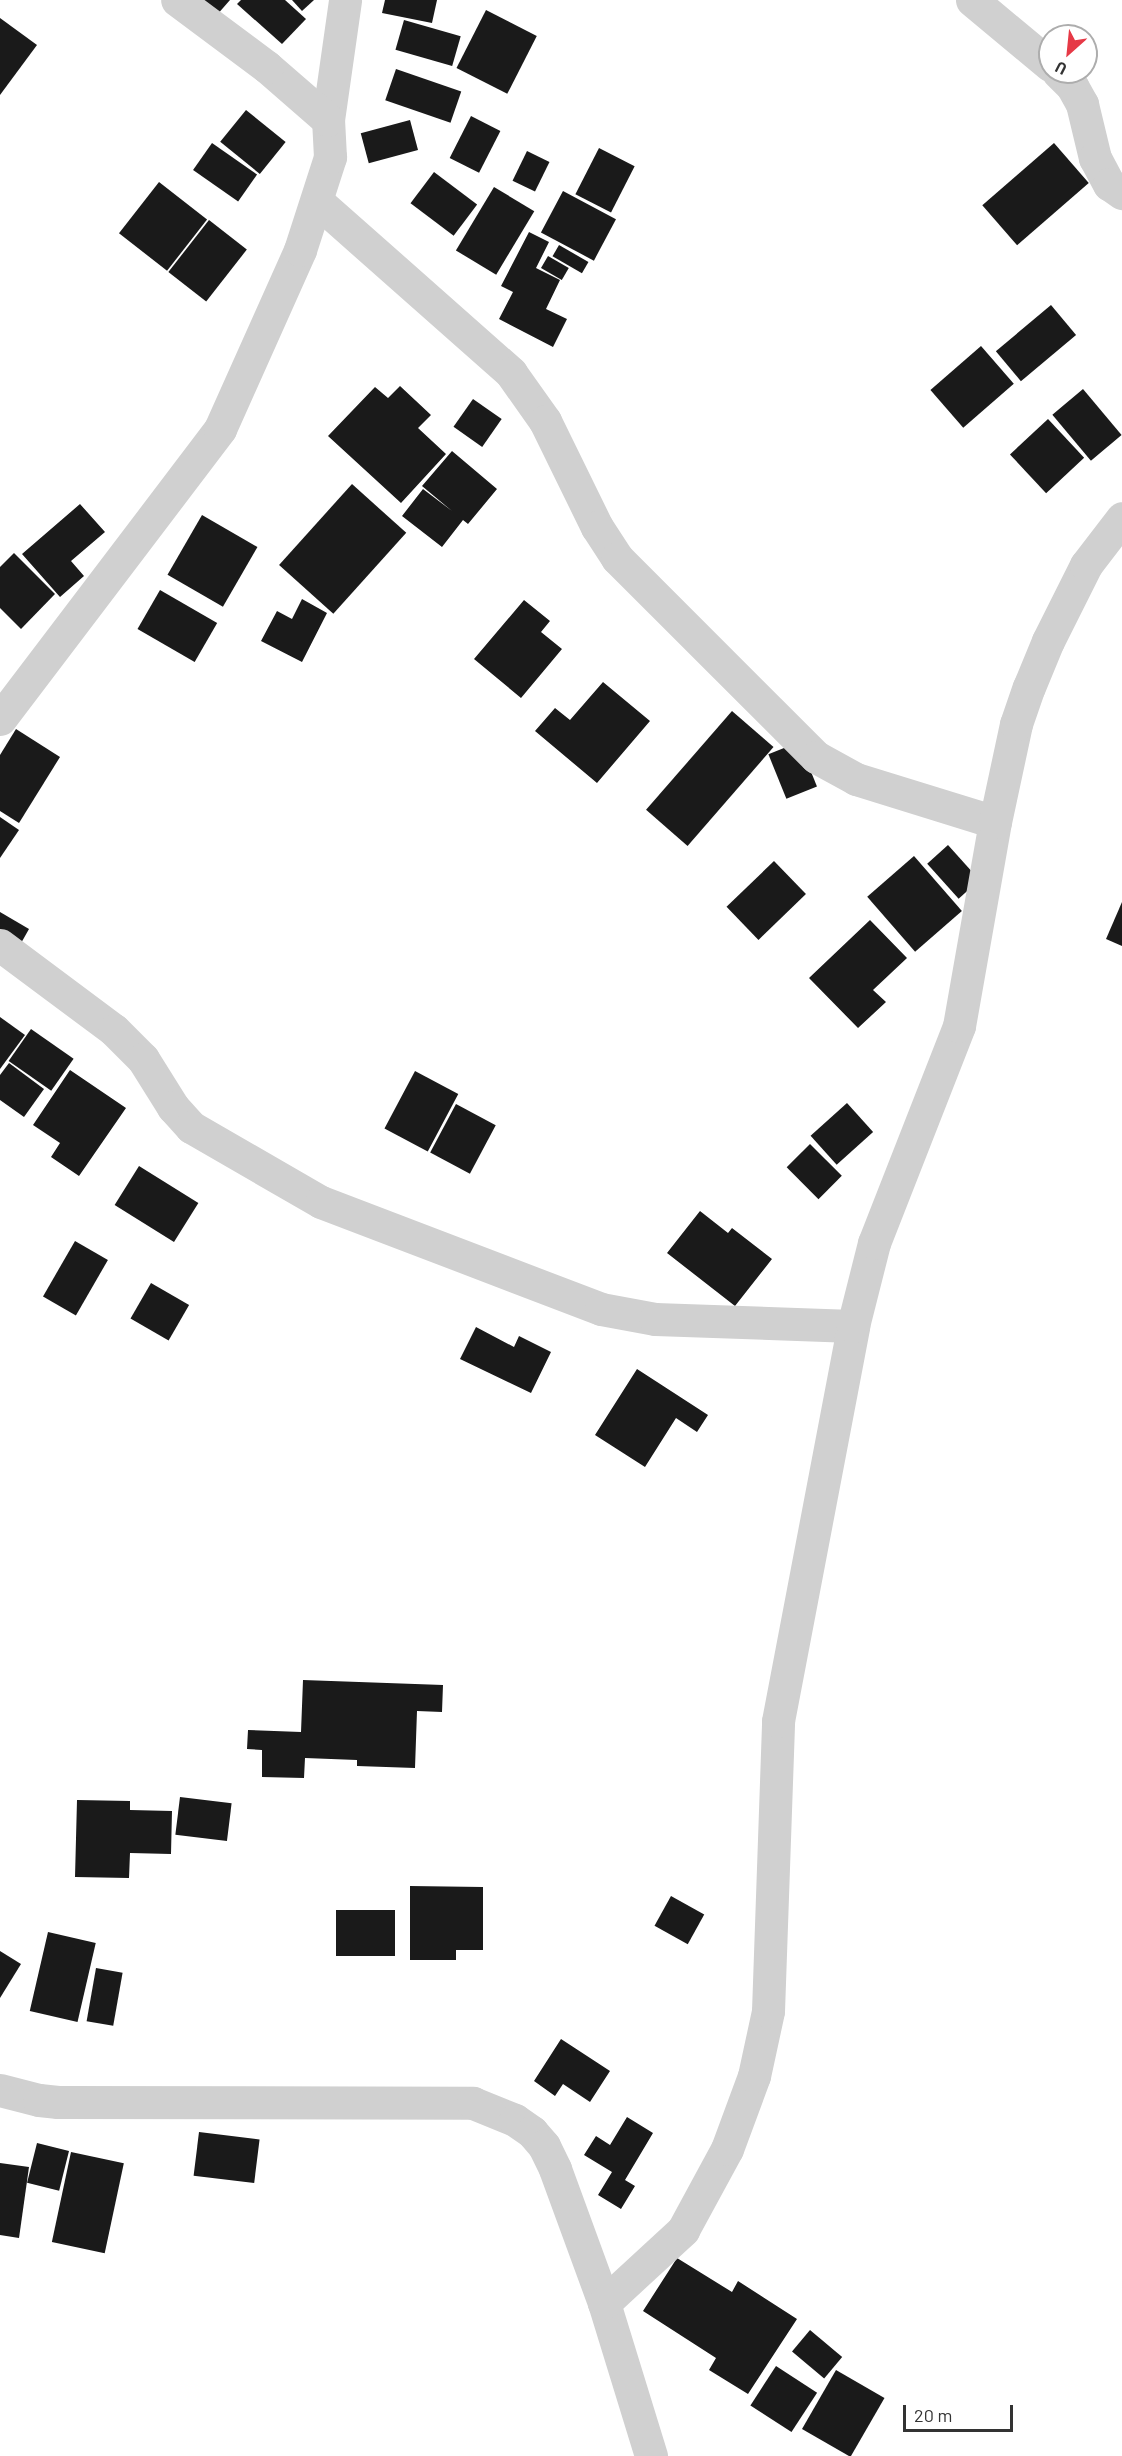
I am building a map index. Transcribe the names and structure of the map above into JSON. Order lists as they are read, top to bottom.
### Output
{
  "scale_bar": "20 m",
  "north": "bottom left"
}
